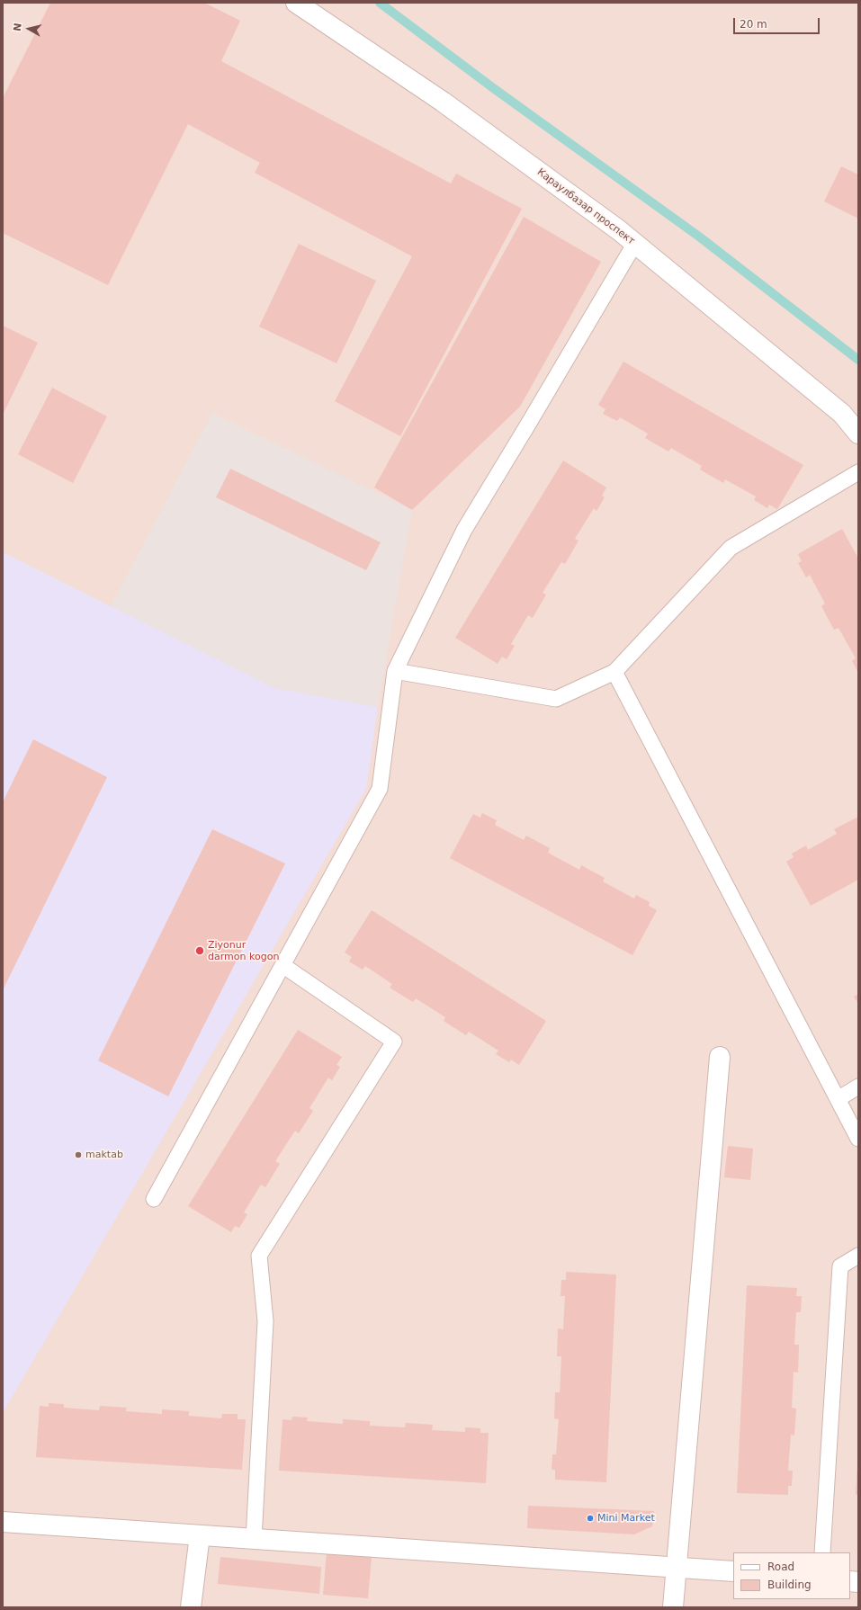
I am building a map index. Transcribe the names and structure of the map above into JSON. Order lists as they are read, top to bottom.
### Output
{
  "streets": {
    "street": ["Караулбазар проспект"]
  },
  "places": ["Ziyonur darmon kogon", "maktab", "Mini Market"],
  "legend": ["Road", "Building"],
  "scale_bar": "20 m",
  "north": "left"
}
